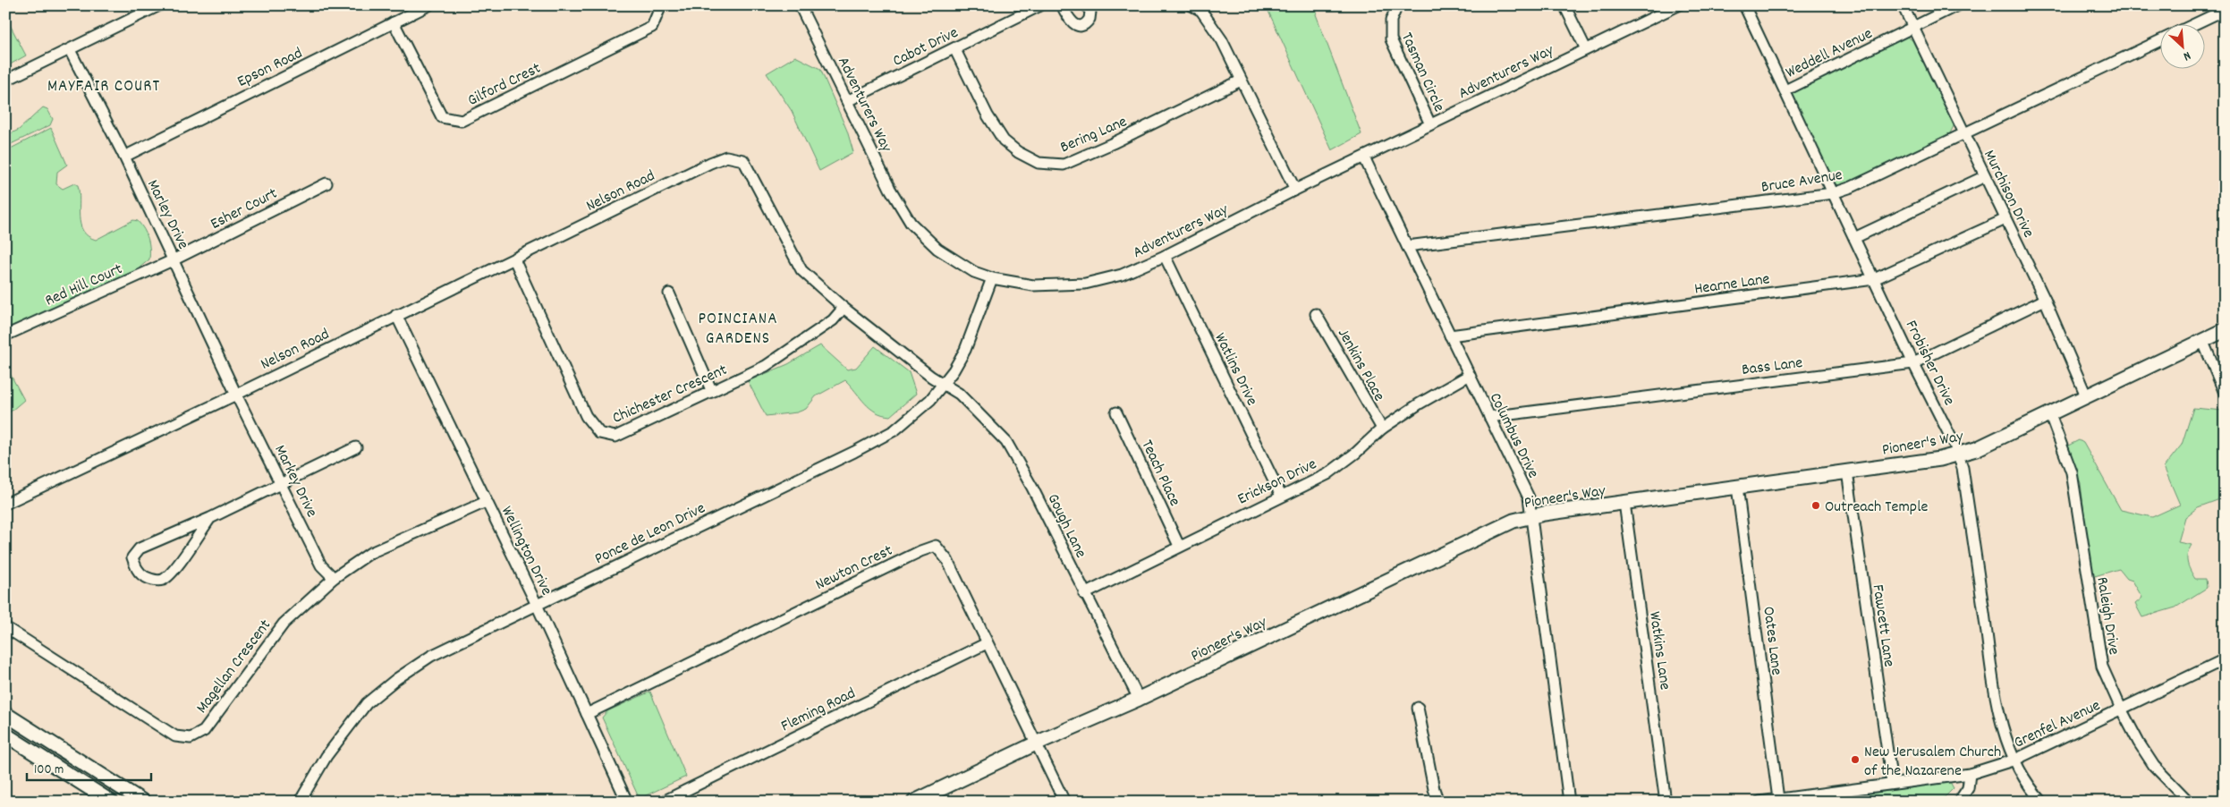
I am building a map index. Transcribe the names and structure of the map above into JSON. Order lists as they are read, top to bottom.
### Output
{
  "streets": {
    "main road": ["Pioneer's Way"],
    "street": [
      "Cabot Drive",
      "Weddell Avenue",
      "Epson Road",
      "Adventurers Way",
      "Tasman Circle",
      "Gilford Crest",
      "Bering Lane",
      "Bruce Avenue",
      "Nelson Road",
      "Murchison Drive",
      "Esher Court",
      "Marley Drive",
      "Hearne Lane",
      "Red Hill Court",
      "Frobisher Drive",
      "Jenkins Place",
      "Bass Lane",
      "Watlins Drive",
      "Chichester Crescent",
      "Columbus Drive",
      "Teach Place",
      "Markey Drive",
      "Erickson Drive",
      "Gough Lane",
      "Ponce de Leon Drive",
      "Wellington Drive",
      "Newton Crest",
      "Raleigh Drive",
      "Fawcett Lane",
      "Oates Lane",
      "Watkins Lane",
      "Magellan Crescent",
      "Fleming Road",
      "Grenfel Avenue"
    ]
  },
  "crossings": [
    ["Cabot Drive", "Adventurers Way"],
    ["Cabot Drive", "Bering Lane"],
    ["Weddell Avenue", "Murchison Drive"],
    ["Weddell Avenue", "Frobisher Drive"],
    ["Epson Road", "Gilford Crest"],
    ["Epson Road", "Marley Drive"],
    ["Adventurers Way", "Tasman Circle"],
    ["Adventurers Way", "Watlins Drive"],
    ["Adventurers Way", "Columbus Drive"],
    ["Adventurers Way", "Ponce de Leon Drive"],
    ["Bruce Avenue", "Murchison Drive"],
    ["Bruce Avenue", "Frobisher Drive"],
    ["Bruce Avenue", "Columbus Drive"],
    ["Nelson Road", "Marley Drive"],
    ["Nelson Road", "Chichester Crescent"],
    ["Nelson Road", "Markey Drive"],
    ["Nelson Road", "Gough Lane"],
    ["Nelson Road", "Ponce de Leon Drive"],
    ["Nelson Road", "Wellington Drive"],
    ["Murchison Drive", "Hearne Lane"],
    ["Murchison Drive", "Bass Lane"],
    ["Murchison Drive", "Pioneer's Way"],
    ["Esher Court", "Marley Drive"],
    ["Esher Court", "Red Hill Court"],
    ["Marley Drive", "Red Hill Court"],
    ["Marley Drive", "Markey Drive"],
    ["Hearne Lane", "Frobisher Drive"],
    ["Hearne Lane", "Columbus Drive"],
    ["Frobisher Drive", "Bass Lane"],
    ["Frobisher Drive", "Pioneer's Way"],
    ["Frobisher Drive", "Grenfel Avenue"],
    ["Jenkins Place", "Erickson Drive"],
    ["Bass Lane", "Columbus Drive"],
    ["Watlins Drive", "Erickson Drive"],
    ["Columbus Drive", "Pioneer's Way"],
    ["Columbus Drive", "Erickson Drive"],
    ["Pioneer's Way", "Gough Lane"],
    ["Pioneer's Way", "Newton Crest"],
    ["Pioneer's Way", "Raleigh Drive"],
    ["Pioneer's Way", "Fawcett Lane"],
    ["Pioneer's Way", "Oates Lane"],
    ["Pioneer's Way", "Watkins Lane"],
    ["Teach Place", "Erickson Drive"],
    ["Markey Drive", "Magellan Crescent"],
    ["Erickson Drive", "Gough Lane"],
    ["Gough Lane", "Ponce de Leon Drive"],
    ["Ponce de Leon Drive", "Wellington Drive"],
    ["Wellington Drive", "Newton Crest"],
    ["Wellington Drive", "Magellan Crescent"],
    ["Newton Crest", "Fleming Road"],
    ["Raleigh Drive", "Grenfel Avenue"],
    ["Fawcett Lane", "Grenfel Avenue"],
    ["Oates Lane", "Grenfel Avenue"]
  ],
  "districts": ["MAYFAIR COURT", "POINCIANA GARDENS"],
  "places": ["Outreach Temple", "New Jerusalem Church of the Nazarene"],
  "scale_bar": "100 m",
  "north": "bottom right"
}
